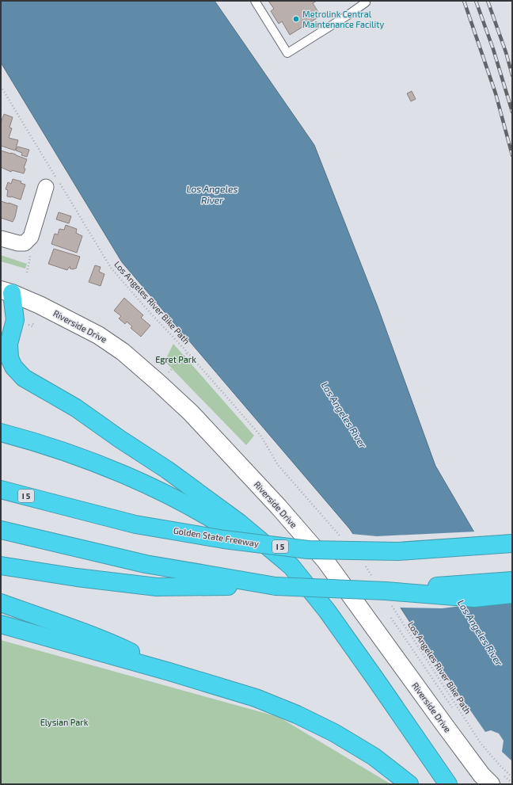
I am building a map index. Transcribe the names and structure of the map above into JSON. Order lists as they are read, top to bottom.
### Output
{
  "streets": {
    "highway": ["I 5", "Golden State Freeway"],
    "main road": ["Riverside Drive"],
    "path": ["Los Angeles River Bike Path"]
  },
  "water": ["Los Angeles River"],
  "parks": ["Egret Park", "Elysian Park"],
  "places": ["Metrolink Central Maintenance Facility"]
}
